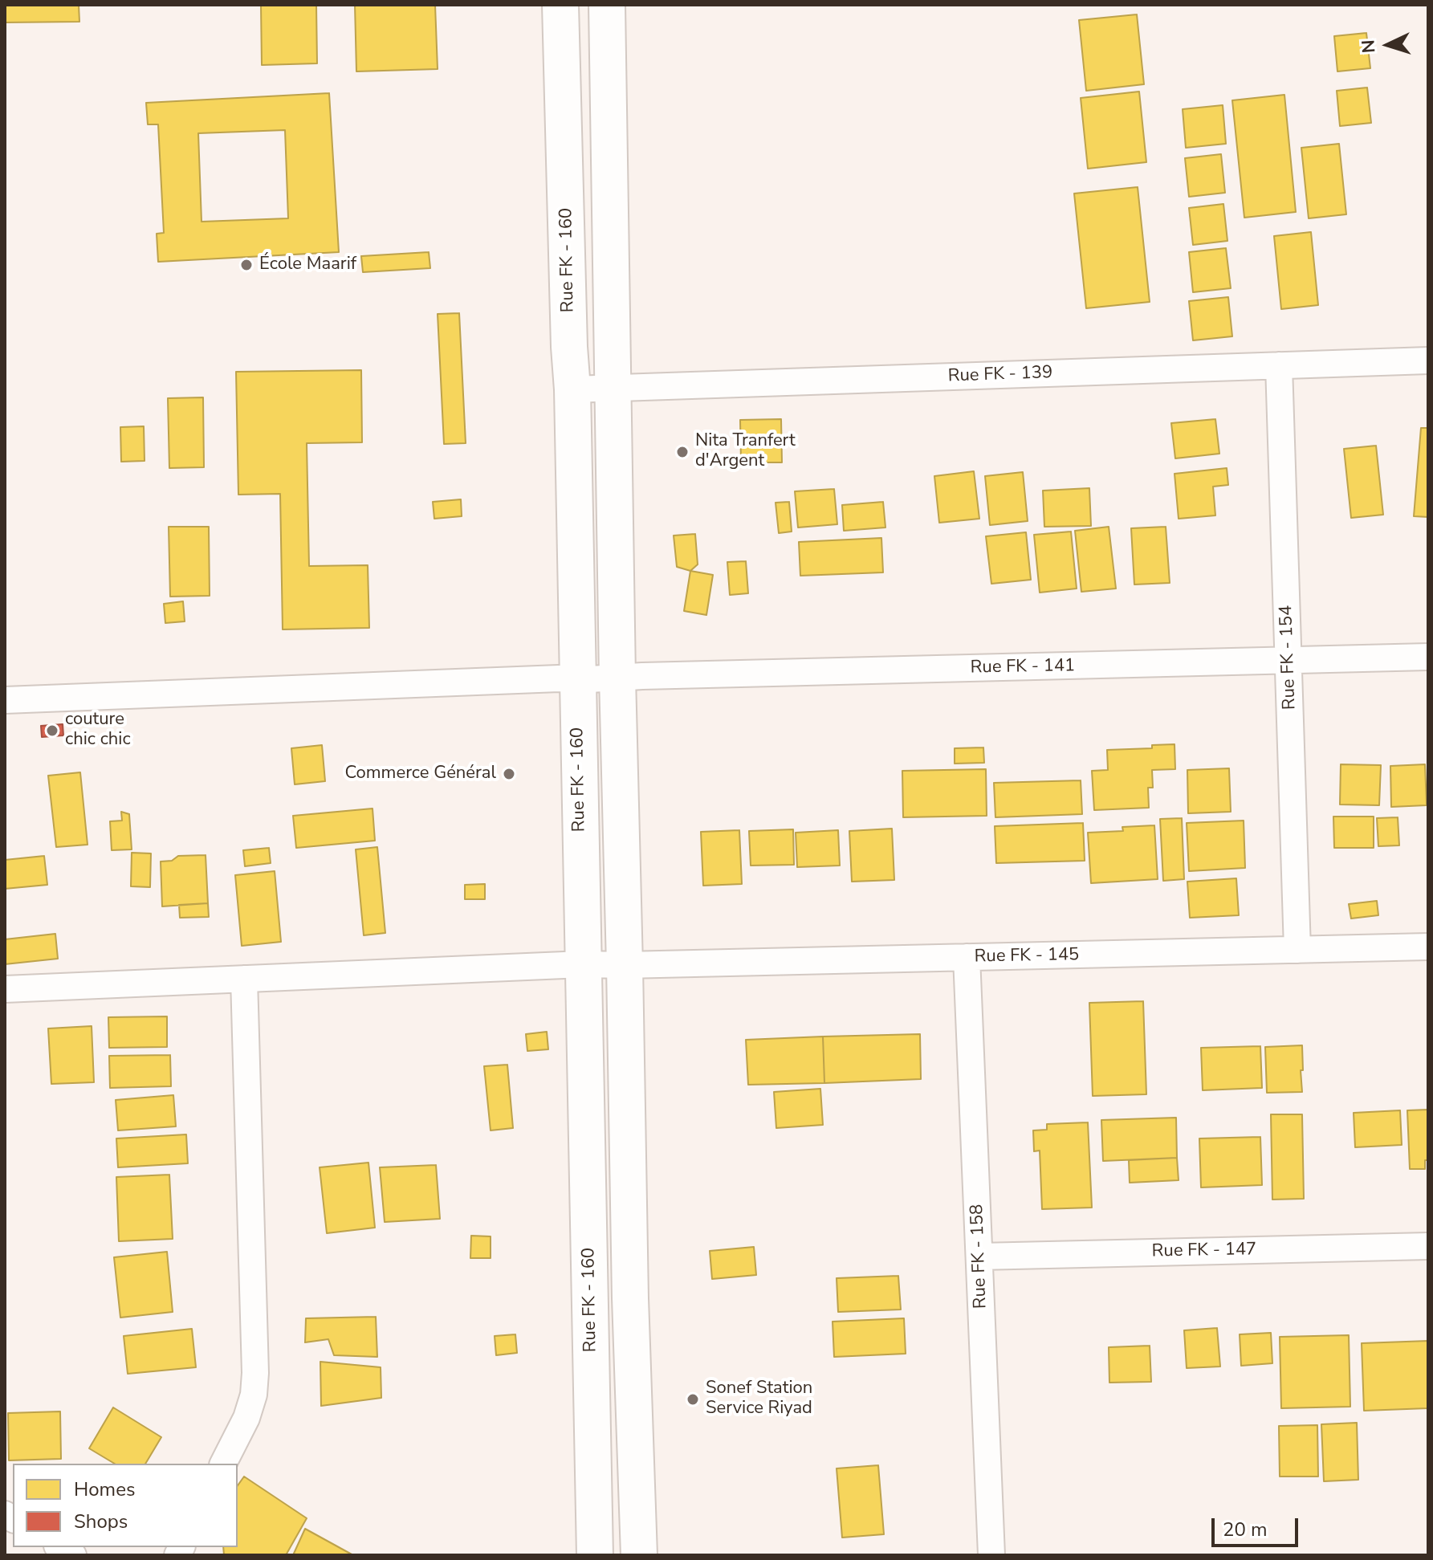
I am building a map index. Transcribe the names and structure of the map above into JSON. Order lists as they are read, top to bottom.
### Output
{
  "streets": {
    "main road": ["Rue FK - 160"],
    "street": [
      "Rue FK - 139",
      "Rue FK - 154",
      "Rue FK - 141",
      "Rue FK - 145",
      "Rue FK - 147",
      "Rue FK - 158"
    ]
  },
  "crossings": [
    ["Rue FK - 160", "Rue FK - 139"],
    ["Rue FK - 160", "Rue FK - 141"],
    ["Rue FK - 160", "Rue FK - 145"],
    ["Rue FK - 139", "Rue FK - 154"],
    ["Rue FK - 154", "Rue FK - 141"],
    ["Rue FK - 154", "Rue FK - 145"],
    ["Rue FK - 145", "Rue FK - 158"],
    ["Rue FK - 147", "Rue FK - 158"]
  ],
  "places": [
    "École Maarif",
    "Nita Tranfert d'Argent",
    "couture chic chic",
    "Commerce Général",
    "Sonef Station Service Riyad"
  ],
  "legend": ["Homes", "Shops"],
  "scale_bar": "20 m",
  "north": "left"
}
